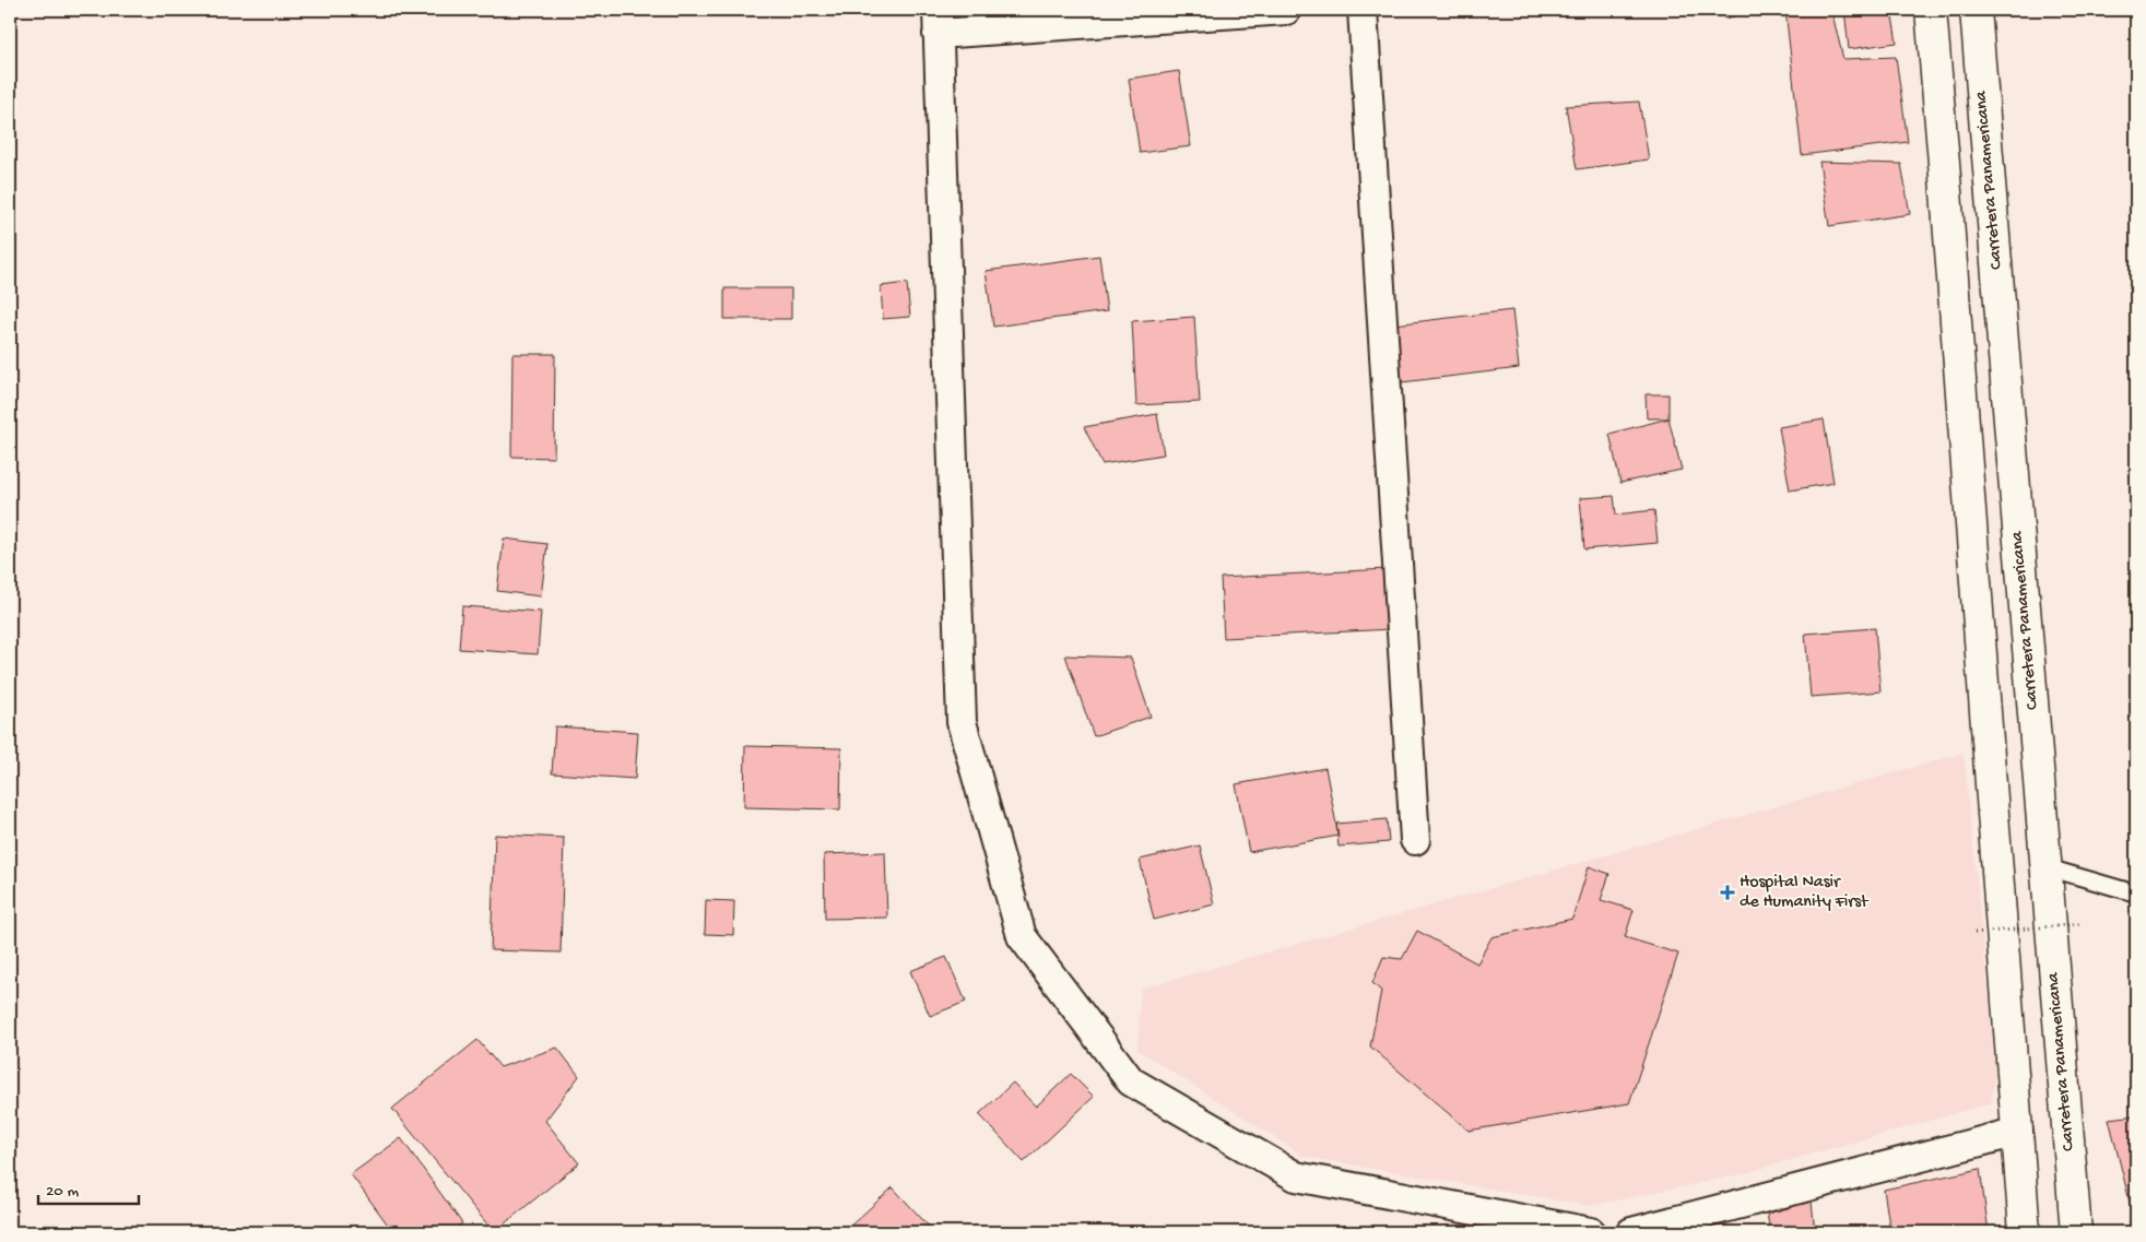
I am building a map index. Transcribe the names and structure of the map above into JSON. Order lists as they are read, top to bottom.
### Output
{
  "streets": {
    "highway": ["Carretera Panamericana"]
  },
  "places": {
    "health": ["Hospital Nasir de Humanity First"]
  },
  "scale_bar": "20 m"
}
